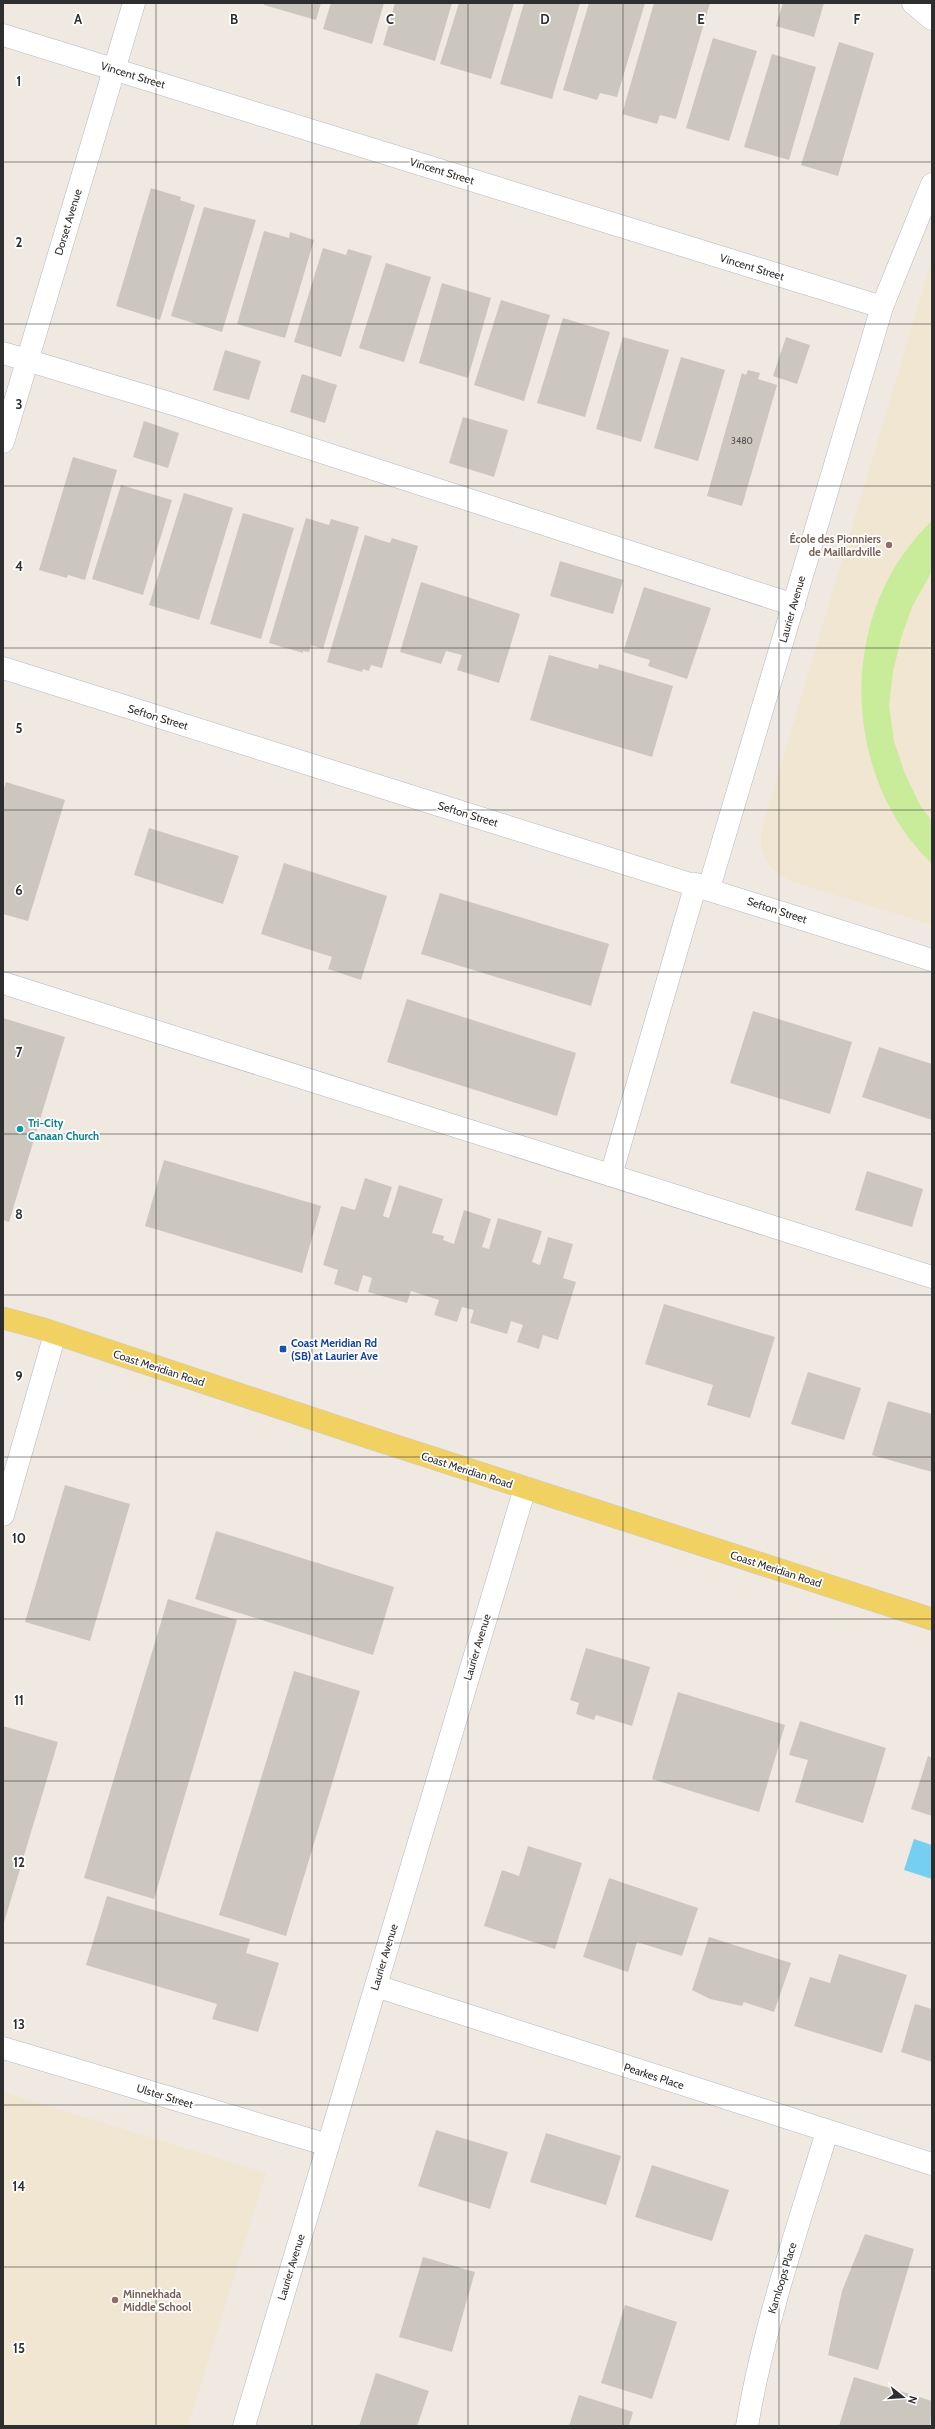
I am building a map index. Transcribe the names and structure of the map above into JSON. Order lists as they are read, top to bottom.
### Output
{
  "streets": {
    "main road": ["Coast Meridian Road"],
    "street": [
      "Vincent Street",
      "Dorset Avenue",
      "Laurier Avenue",
      "Sefton Street",
      "Pearkes Place",
      "Ulster Street",
      "Kamloops Place"
    ]
  },
  "crossings": [
    ["Vincent Street", "Dorset Avenue"],
    ["Vincent Street", "Laurier Avenue"],
    ["Laurier Avenue", "Sefton Street"],
    ["Laurier Avenue", "Coast Meridian Road"],
    ["Laurier Avenue", "Pearkes Place"],
    ["Laurier Avenue", "Ulster Street"],
    ["Pearkes Place", "Kamloops Place"]
  ],
  "places": {
    "other": ["École des Pionniers de Maillardville", "Tri-City Canaan Church", "Minnekhada Middle School"],
    "transit": ["Coast Meridian Rd (SB) at Laurier Ave"]
  },
  "house_numbers": ["3480"],
  "north": "right",
  "grid": {
    "columns": [
      "A",
      "B",
      "C",
      "D",
      "E",
      "F"
    ],
    "rows": [
      "1",
      "2",
      "3",
      "4",
      "5",
      "6",
      "7",
      "8",
      "9",
      "10",
      "11",
      "12",
      "13",
      "14",
      "15"
    ]
  }
}
